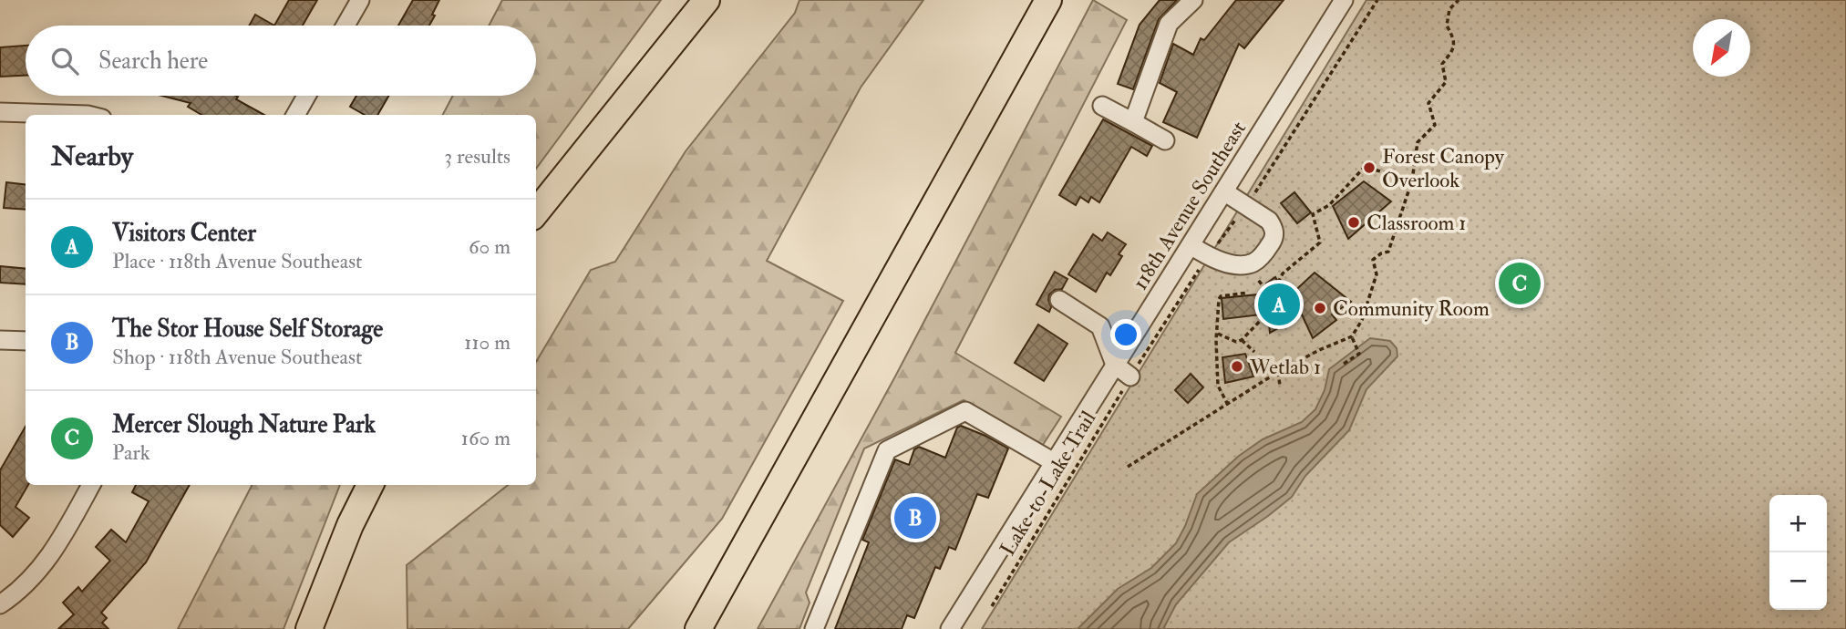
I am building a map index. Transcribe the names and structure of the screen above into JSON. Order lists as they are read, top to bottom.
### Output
{
  "streets": {
    "street": ["118th Avenue Southeast"],
    "path": ["Lake-to-Lake Trail"]
  },
  "places": [
    "Forest Canopy Overlook",
    "Classroom 1",
    "Community Room",
    "Wetlab 1"
  ],
  "north": "bottom left",
  "page": {
    "search": "Search here",
    "heading": ["Nearby", "3 results"],
    "list": [
      {
        "mark": "A",
        "name": "Visitors Center",
        "note": "Place · 118th Avenue Southeast",
        "value": "60 m"
      },
      {
        "mark": "B",
        "name": "The Stor House Self Storage",
        "note": "Shop · 118th Avenue Southeast",
        "value": "110 m"
      },
      {
        "mark": "C",
        "name": "Mercer Slough Nature Park",
        "note": "Park",
        "value": "160 m"
      }
    ],
    "pins": ["C", "A", "B"],
    "map_buttons": ["+", "−"]
  }
}
